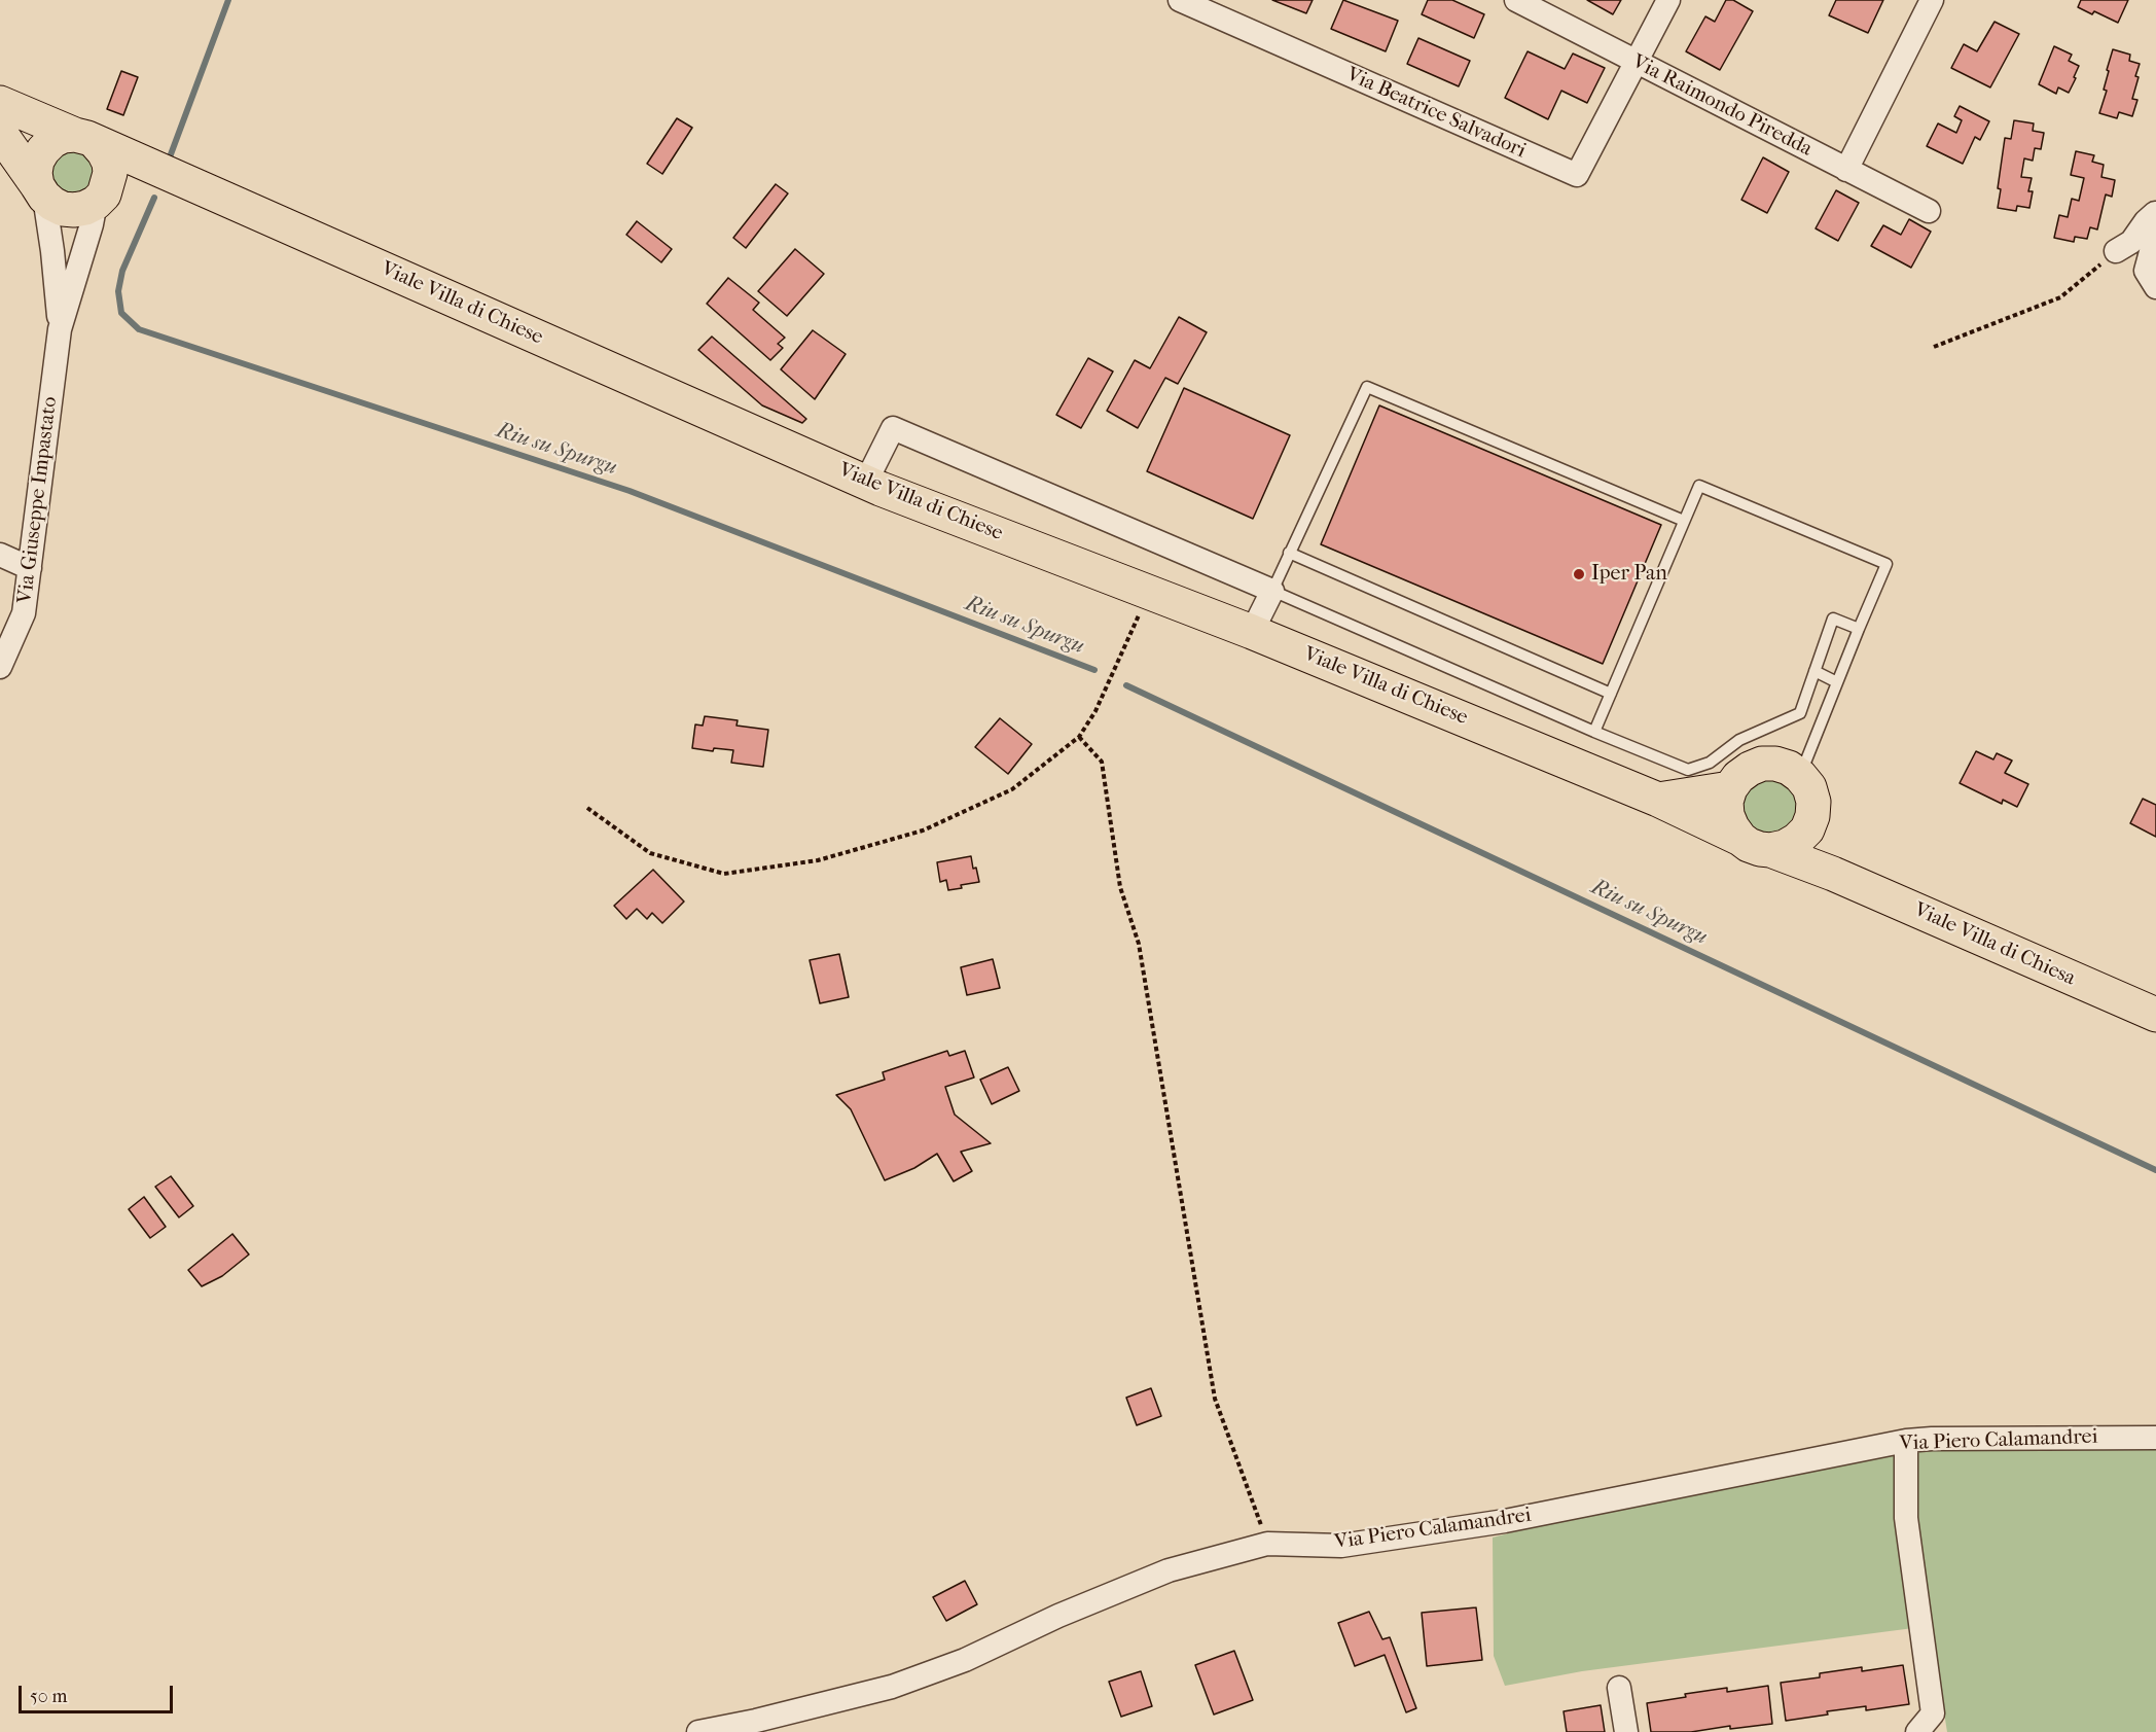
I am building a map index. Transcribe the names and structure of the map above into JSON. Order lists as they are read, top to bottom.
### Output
{
  "streets": {
    "main road": ["Viale Villa di Chiese", "Viale Villa di Chiesa"],
    "street": [
      "Via Raimondo Piredda",
      "Via Beatrice Salvadori",
      "Via Giuseppe Impastato",
      "Via Piero Calamandrei"
    ]
  },
  "crossings": [
    ["Via Raimondo Piredda", "Via Beatrice Salvadori"],
    ["Viale Villa di Chiese", "Viale Villa di Chiesa"]
  ],
  "water": ["Riu su Spurgu"],
  "places": ["Iper Pan"],
  "scale_bar": "50 m"
}
